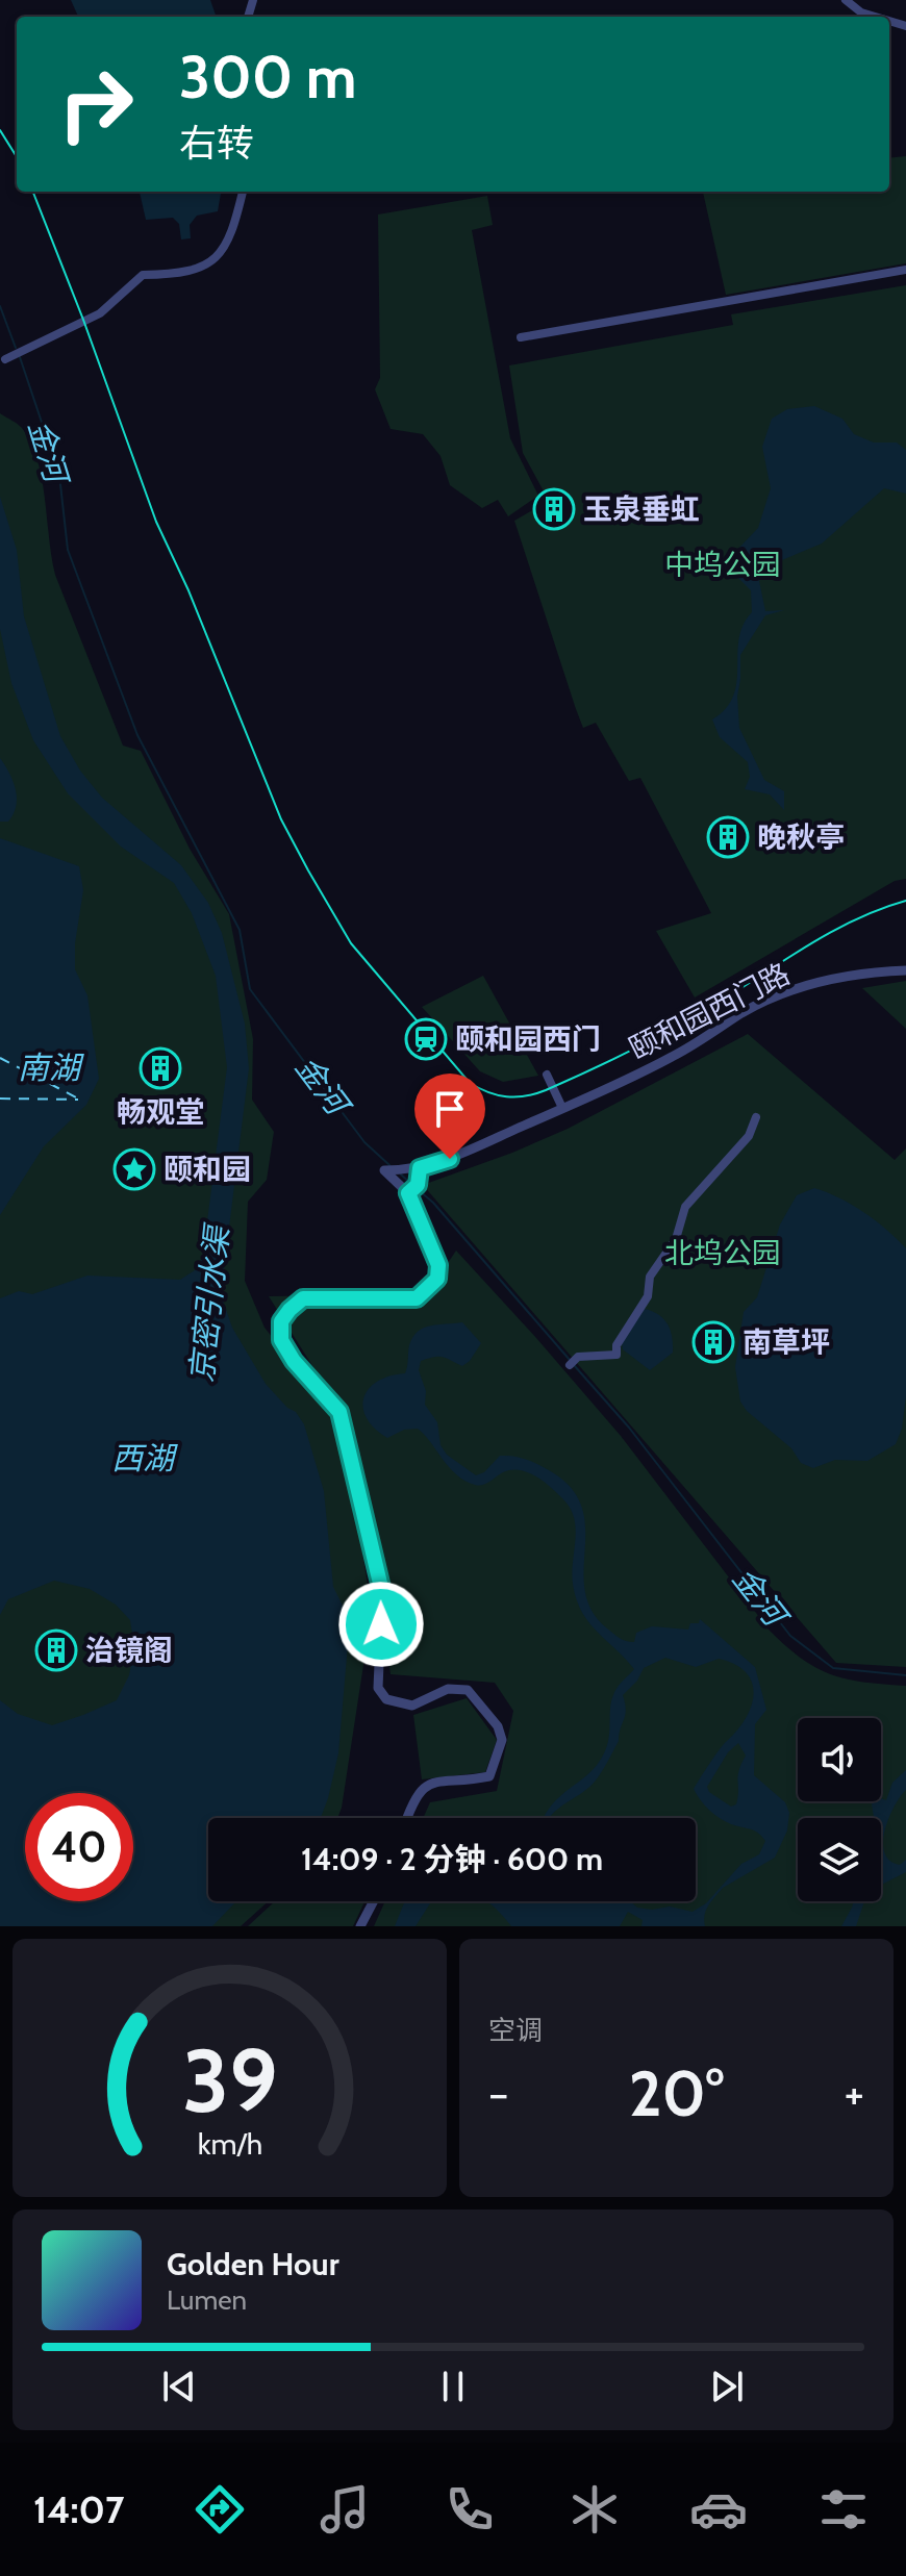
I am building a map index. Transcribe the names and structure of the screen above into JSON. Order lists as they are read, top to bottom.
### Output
{
  "streets": {
    "street": ["颐和园西门路"]
  },
  "water": [
    "金河",
    "南湖",
    "京密引水渠",
    "西湖"
  ],
  "parks": ["中坞公园", "北坞公园"],
  "places": {
    "building": [
      "玉泉垂虹",
      "晚秋亭",
      "畅观堂",
      "南草坪",
      "治镜阁"
    ],
    "station": ["颐和园西门"],
    "place": ["颐和园"]
  },
  "page": {
    "turn": ["300 m", "右转"],
    "limit": "40",
    "trip": "14:09 · 2 分钟 · 600 m",
    "tile": "空调",
    "heat": ["−", "20°", "+"],
    "song": ["Golden Hour", "Lumen"],
    "tabs": "14:07",
    "gauge": ["39", "km/h"]
  }
}
